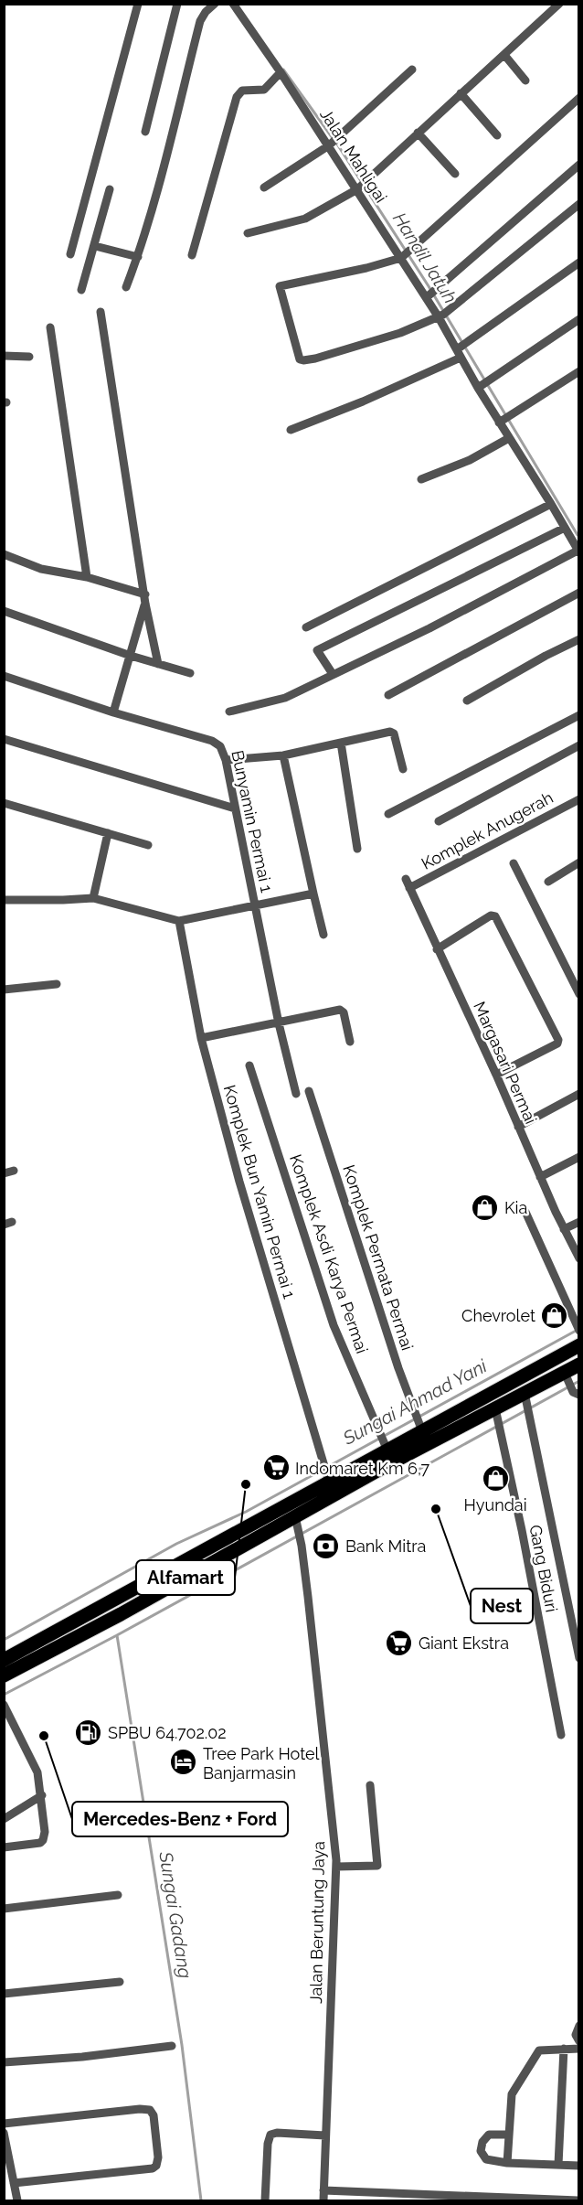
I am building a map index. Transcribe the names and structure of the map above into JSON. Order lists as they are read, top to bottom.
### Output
{
  "streets": {
    "street": [
      "Jalan Mahligai",
      "Bunyamin Permai 1",
      "Komplek Anugerah",
      "Margasari Permai",
      "Komplek Bun Yamin Permai 1",
      "Komplek Asdi Karya Permai",
      "Komplek Permata Permai",
      "Gang Biduri",
      "Jalan Beruntung Jaya"
    ]
  },
  "crossings": [
    ["Komplek Anugerah", "Margasari Permai"]
  ],
  "water": ["Handil Jatuh", "Sungai Ahmad Yani", "Sungai Gadang"],
  "places": {
    "shop": ["Kia", "Chevrolet", "Hyundai"],
    "supermarket": ["Indomaret Km 6,7", "Giant Ekstra"],
    "other": ["Alfamart", "Nest", "Mercedes-Benz + Ford"],
    "bank": ["Bank Mitra"],
    "fuel station": ["SPBU 64.702.02"],
    "hotel": ["Tree Park Hotel Banjarmasin"]
  }
}
